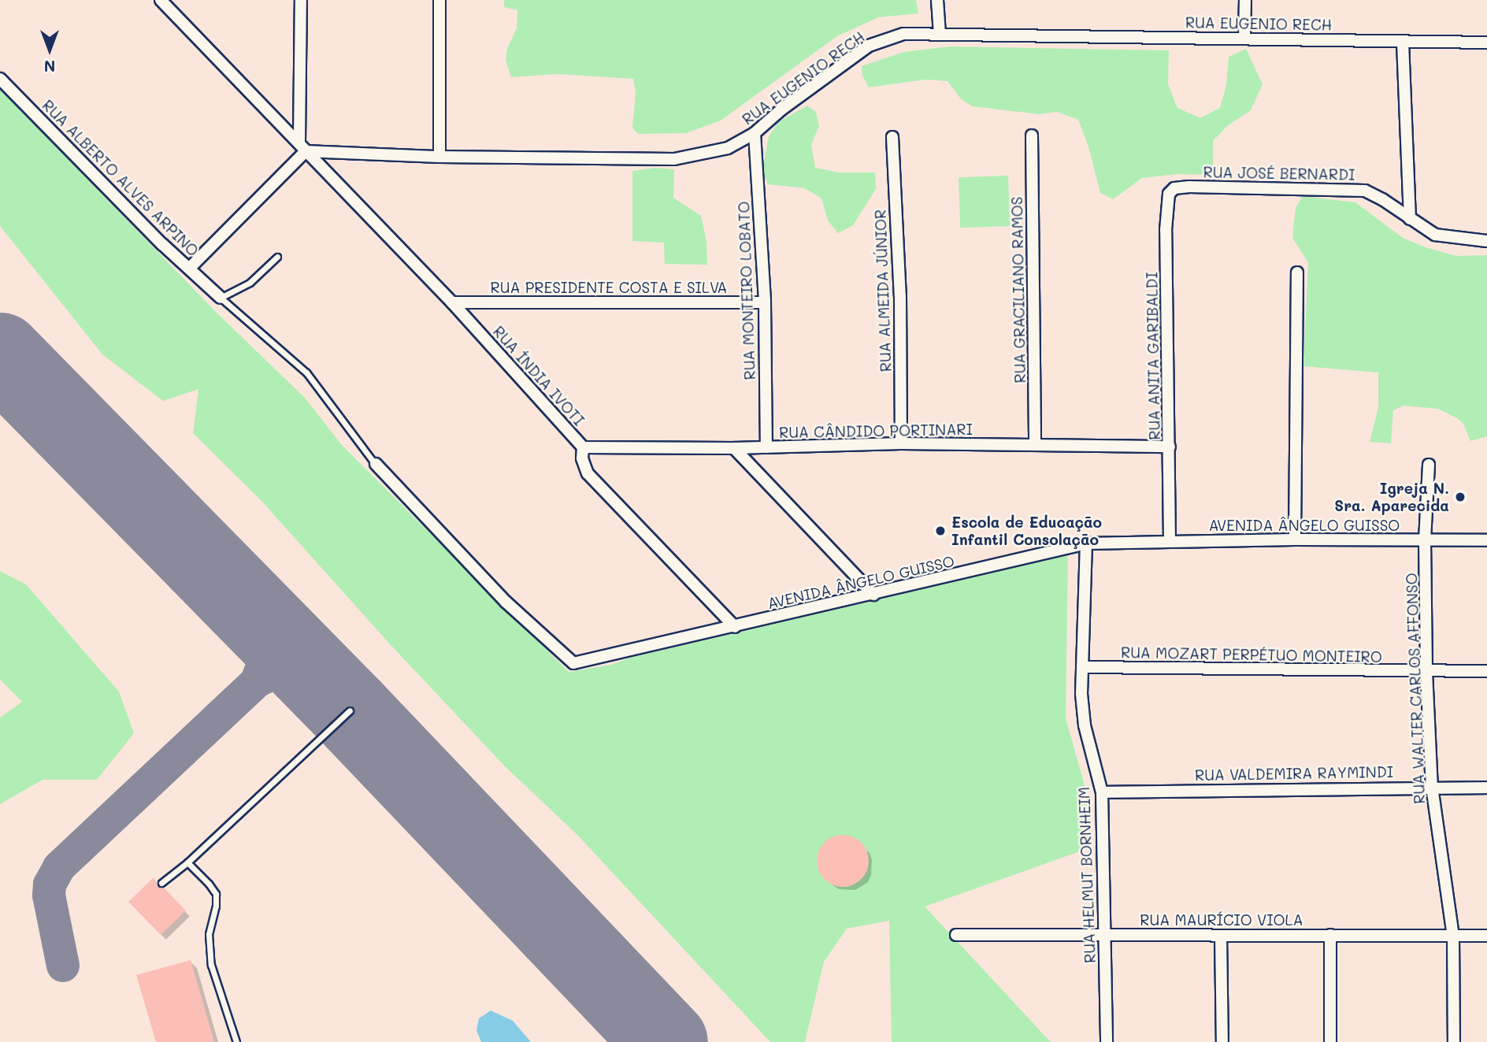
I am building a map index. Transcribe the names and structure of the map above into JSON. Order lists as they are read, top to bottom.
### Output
{
  "streets": {
    "street": [
      "RUA EUGENIO RECH",
      "RUA JOSÉ BERNARDI",
      "RUA ALBERTO ALVES ARPINO",
      "RUA PRESIDENTE COSTA E SILVA",
      "RUA GRACILIANO RAMOS",
      "RUA MONTEIRO LOBATO",
      "RUA ALMEIDA JÚNIOR",
      "RUA ANITA GARIBALDI",
      "RUA ÍNDIA IVOTI",
      "RUA CÂNDIDO PORTINARI",
      "AVENIDA ÂNGELO GUISSO",
      "RUA MOZART PERPÉTUO MONTEIRO",
      "RUA WALTER CARLOS AFFONSO",
      "RUA VALDEMIRA RAYMINDI",
      "RUA HELMUT BORNHEIM",
      "RUA MAURÍCIO VIOLA"
    ]
  },
  "crossings": [
    ["RUA EUGENIO RECH", "RUA MONTEIRO LOBATO"],
    ["RUA EUGENIO RECH", "RUA ÍNDIA IVOTI"],
    ["RUA JOSÉ BERNARDI", "RUA ANITA GARIBALDI"],
    ["RUA PRESIDENTE COSTA E SILVA", "RUA MONTEIRO LOBATO"],
    ["RUA PRESIDENTE COSTA E SILVA", "RUA ÍNDIA IVOTI"],
    ["RUA GRACILIANO RAMOS", "RUA CÂNDIDO PORTINARI"],
    ["RUA MONTEIRO LOBATO", "RUA CÂNDIDO PORTINARI"],
    ["RUA ALMEIDA JÚNIOR", "RUA CÂNDIDO PORTINARI"],
    ["RUA ANITA GARIBALDI", "RUA CÂNDIDO PORTINARI"],
    ["RUA ANITA GARIBALDI", "AVENIDA ÂNGELO GUISSO"],
    ["RUA ÍNDIA IVOTI", "RUA CÂNDIDO PORTINARI"],
    ["RUA ÍNDIA IVOTI", "AVENIDA ÂNGELO GUISSO"],
    ["AVENIDA ÂNGELO GUISSO", "RUA WALTER CARLOS AFFONSO"],
    ["AVENIDA ÂNGELO GUISSO", "RUA HELMUT BORNHEIM"],
    ["RUA MOZART PERPÉTUO MONTEIRO", "RUA WALTER CARLOS AFFONSO"],
    ["RUA MOZART PERPÉTUO MONTEIRO", "RUA HELMUT BORNHEIM"],
    ["RUA WALTER CARLOS AFFONSO", "RUA VALDEMIRA RAYMINDI"],
    ["RUA WALTER CARLOS AFFONSO", "RUA MAURÍCIO VIOLA"],
    ["RUA VALDEMIRA RAYMINDI", "RUA HELMUT BORNHEIM"],
    ["RUA HELMUT BORNHEIM", "RUA MAURÍCIO VIOLA"]
  ],
  "places": ["Igreja N. Sra. Aparecida", "Escola de Educação Infantil Consolação"],
  "north": "bottom"
}
